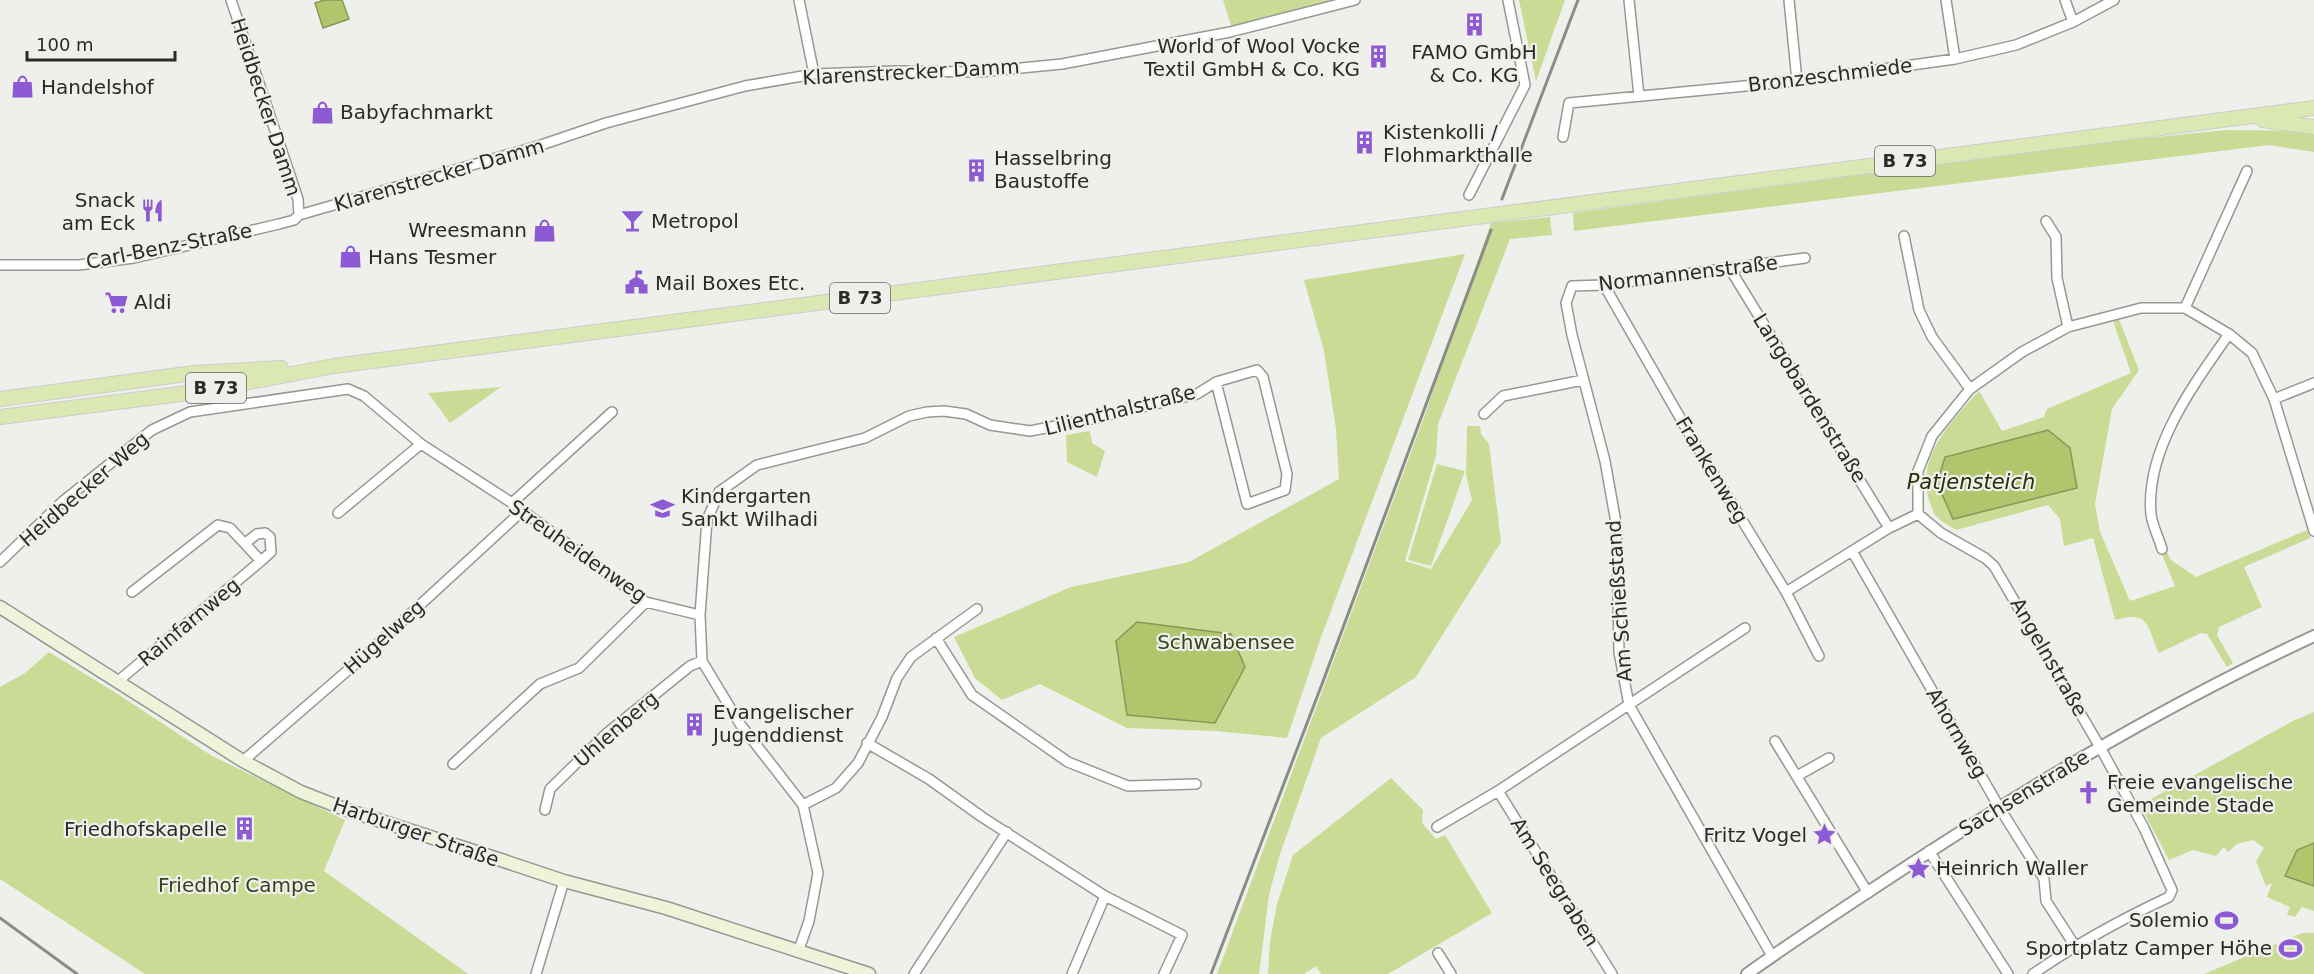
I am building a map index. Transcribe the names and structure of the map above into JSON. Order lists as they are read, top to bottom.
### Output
{
  "streets": {
    "main road": ["B 73", "Harburger Straße"],
    "street": [
      "Klarenstrecker Damm",
      "Bronzeschmiede",
      "Heidbecker Damm",
      "Carl-Benz-Straße",
      "Normannenstraße",
      "Langobardenstraße",
      "Lilienthalstraße",
      "Frankenweg",
      "Heidbecker Weg",
      "Streuheidenweg",
      "Am Schießstand",
      "Rainfarnweg",
      "Hügelweg",
      "Angelnstraße",
      "Uhlenberg",
      "Ahornweg",
      "Sachsenstraße",
      "Am Seegraben"
    ]
  },
  "crossings": [
    ["Klarenstrecker Damm", "Heidbecker Damm"],
    ["Klarenstrecker Damm", "Carl-Benz-Straße"],
    ["Heidbecker Damm", "Carl-Benz-Straße"],
    ["Normannenstraße", "Langobardenstraße"],
    ["Normannenstraße", "Frankenweg"],
    ["Normannenstraße", "Am Schießstand"],
    ["Lilienthalstraße", "Streuheidenweg"],
    ["Heidbecker Weg", "Streuheidenweg"],
    ["Streuheidenweg", "Hügelweg"],
    ["Am Schießstand", "Sachsenstraße"],
    ["Rainfarnweg", "Harburger Straße"],
    ["Hügelweg", "Harburger Straße"],
    ["Angelnstraße", "Ahornweg"],
    ["Angelnstraße", "Sachsenstraße"],
    ["Ahornweg", "Sachsenstraße"]
  ],
  "water": ["Patjensteich"],
  "parks": ["Schwabensee", "Friedhof Campe"],
  "places": {
    "building": [
      "FAMO GmbH & Co. KG",
      "World of Wool Vocke Textil GmbH & Co. KG",
      "Kistenkolli / Flohmarkthalle",
      "Hasselbring Baustoffe",
      "Evangelischer Jugenddienst",
      "Friedhofskapelle"
    ],
    "shop": [
      "Handelshof",
      "Babyfachmarkt",
      "Wreesmann",
      "Hans Tesmer"
    ],
    "restaurant": ["Snack am Eck"],
    "bar": ["Metropol"],
    "public building": ["Mail Boxes Etc."],
    "supermarket": ["Aldi"],
    "school or university": ["Kindergarten Sankt Wilhadi"],
    "church": ["Freie evangelische Gemeinde Stade"],
    "place": ["Fritz Vogel", "Heinrich Waller"],
    "sports": ["Solemio", "Sportplatz Camper Höhe"]
  },
  "scale_bar": "100 m"
}
